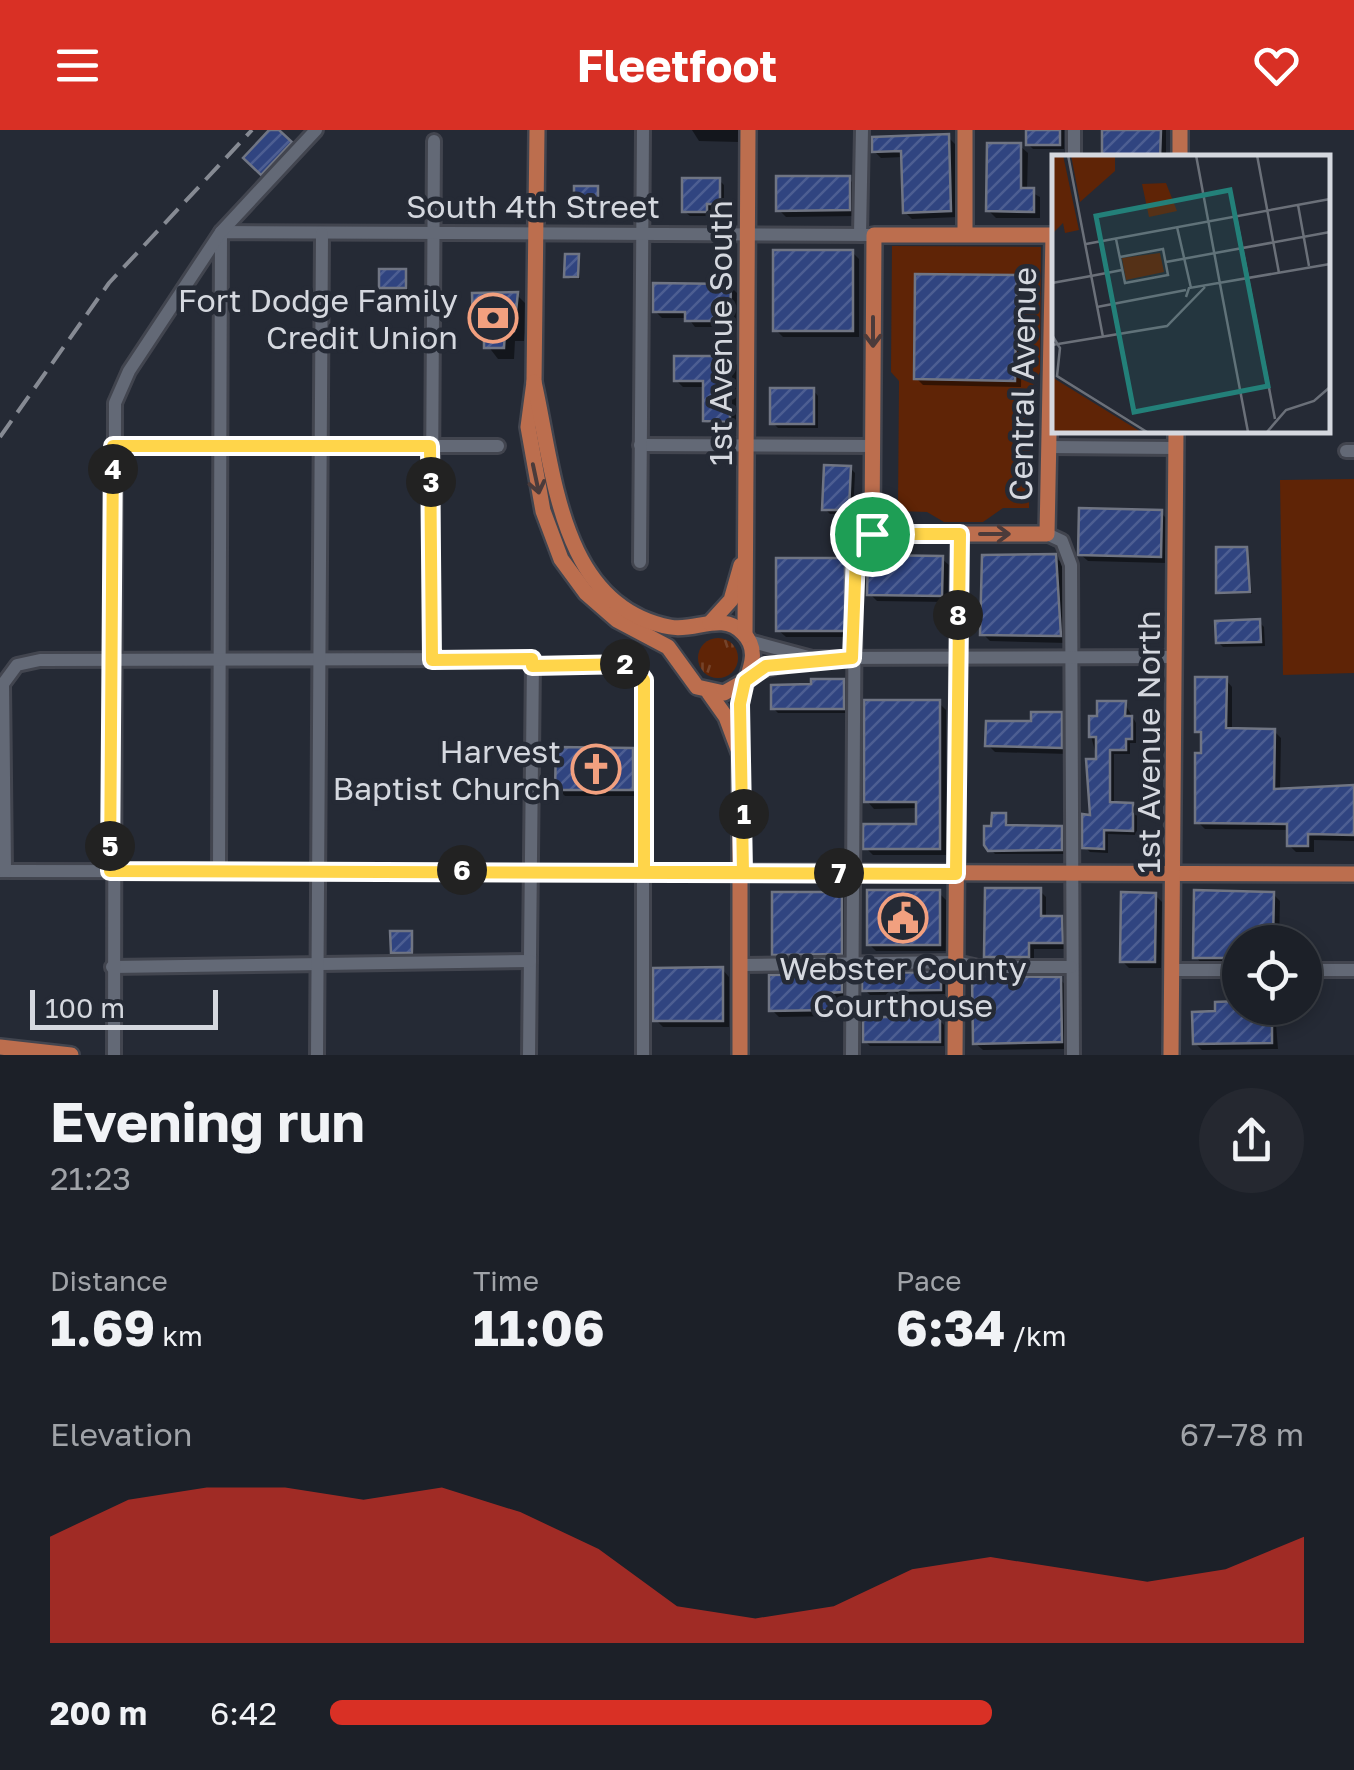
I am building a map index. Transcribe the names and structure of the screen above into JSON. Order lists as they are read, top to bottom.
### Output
{
  "streets": {
    "main road": [
      "South 4th Street",
      "1st Avenue South",
      "Central Avenue",
      "1st Avenue North"
    ]
  },
  "crossings": [
    ["South 4th Street", "1st Avenue South"]
  ],
  "places": {
    "bank": ["Fort Dodge Family Credit Union"],
    "church": ["Harvest Baptist Church"],
    "public building": ["Webster County Courthouse"]
  },
  "scale_bar": "100 m",
  "page": {
    "header": "Fleetfoot",
    "pins": [
      "4",
      "3",
      "8",
      "2",
      "1",
      "5",
      "6",
      "7"
    ],
    "scale": "100 m",
    "heading": ["Evening run", "21:23"],
    "stats": [
      ["Distance", "1.69 km"],
      ["Time", "11:06"],
      ["Pace", "6:34 /km"]
    ],
    "chart": ["Elevation", "67–78 m"],
    "list": [
      {
        "name": "200 m",
        "note": "6:42"
      }
    ]
  }
}
